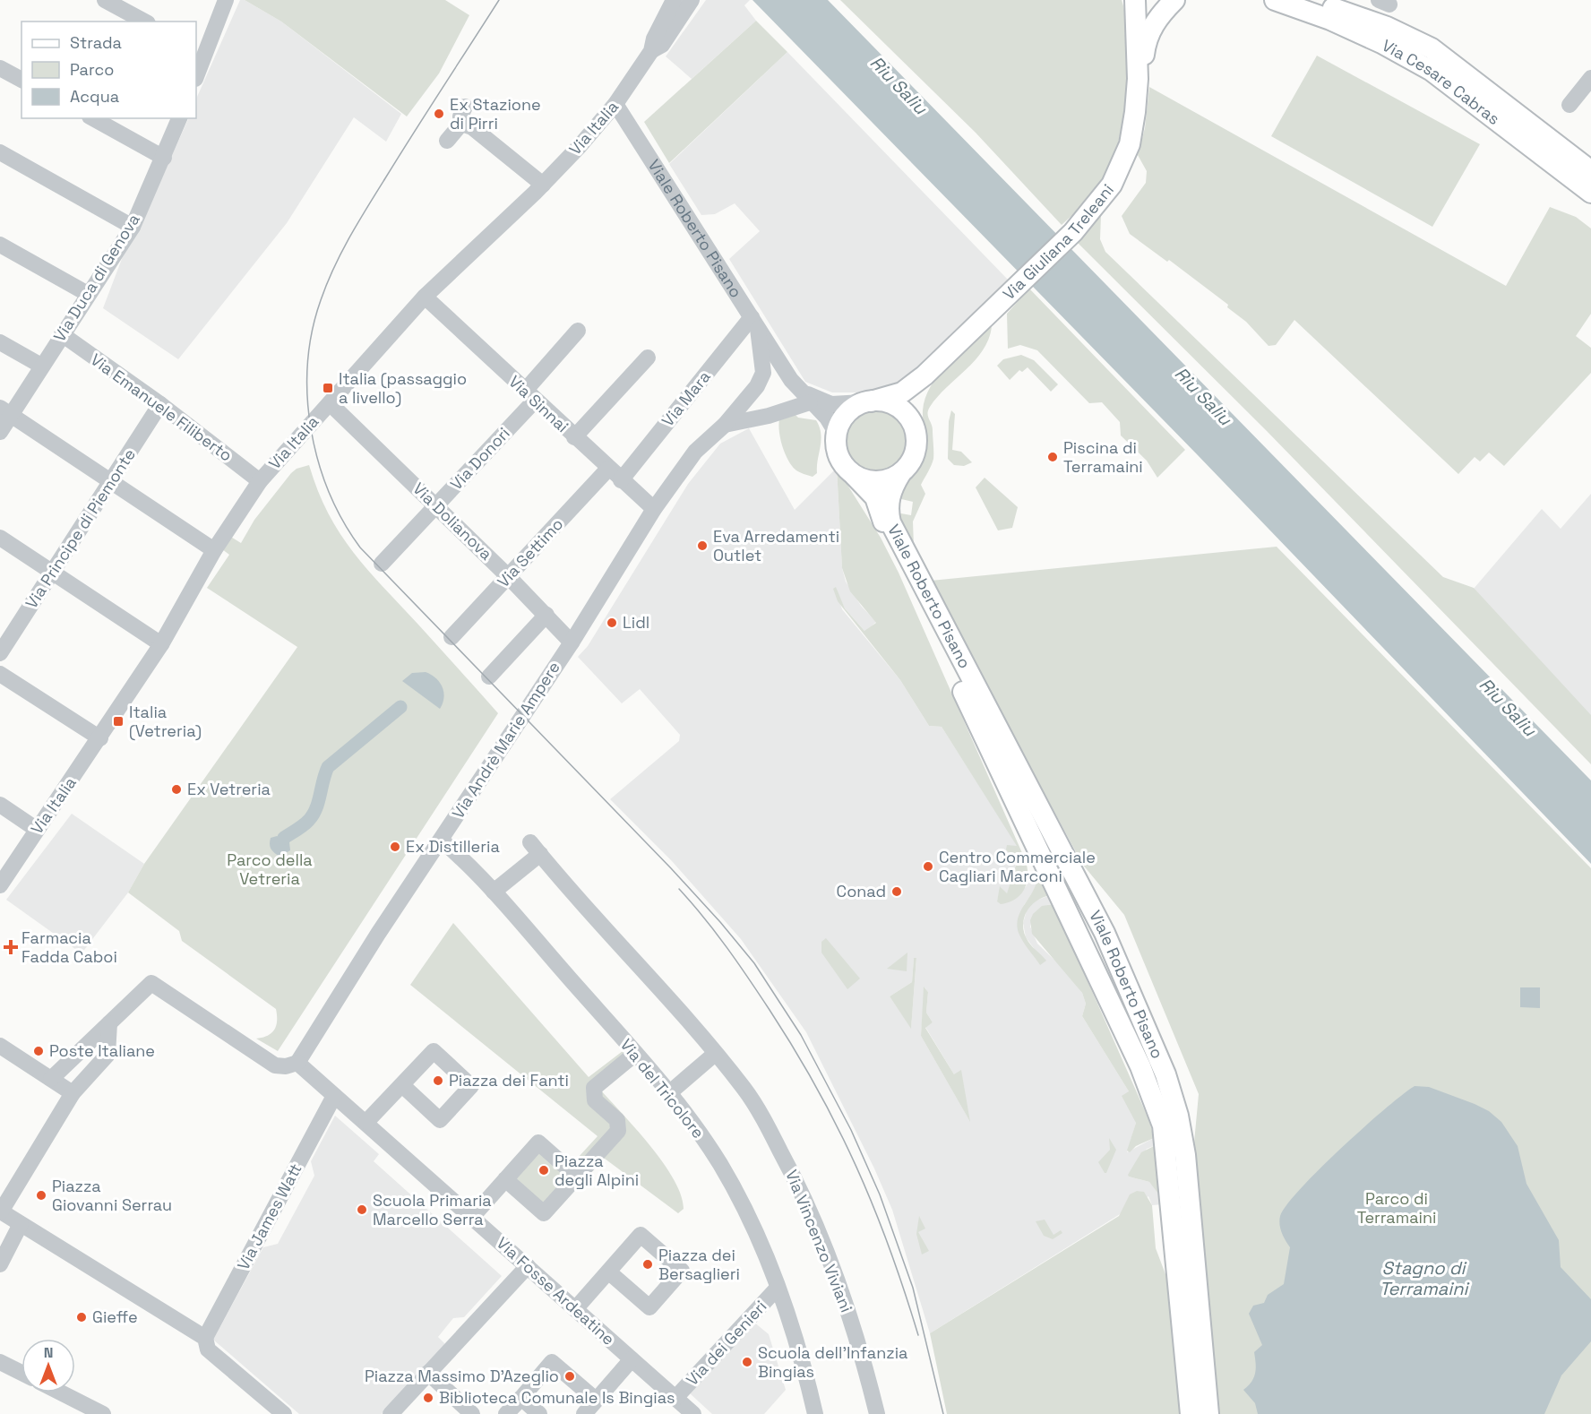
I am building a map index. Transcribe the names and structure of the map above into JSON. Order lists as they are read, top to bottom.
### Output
{
  "streets": {
    "main road": ["Via Cesare Cabras", "Viale Roberto Pisano", "Via Giuliana Treleani"],
    "street": [
      "Via Italia",
      "Via Duca di Genova",
      "Via Mara",
      "Via Sinnai",
      "Via Emanuele Filiberto",
      "Via Donori",
      "Via Dolianova",
      "Via Principe di Piemonte",
      "Via Settimo",
      "Via Andrè Marie Ampere",
      "Via del Tricolore",
      "Via James Watt",
      "Via Vincenzo Viviani",
      "Via Fosse Ardeatine",
      "Via dei Genieri"
    ]
  },
  "crossings": [
    ["Via Italia", "Viale Roberto Pisano"],
    ["Via Italia", "Via Sinnai"],
    ["Via Italia", "Via Emanuele Filiberto"],
    ["Via Italia", "Via Dolianova"],
    ["Viale Roberto Pisano", "Via Giuliana Treleani"],
    ["Viale Roberto Pisano", "Via Mara"],
    ["Viale Roberto Pisano", "Via Andrè Marie Ampere"],
    ["Via Duca di Genova", "Via Emanuele Filiberto"],
    ["Via Mara", "Via Sinnai"],
    ["Via Mara", "Via Andrè Marie Ampere"],
    ["Via Sinnai", "Via Donori"],
    ["Via Sinnai", "Via Settimo"],
    ["Via Sinnai", "Via Andrè Marie Ampere"],
    ["Via Emanuele Filiberto", "Via Principe di Piemonte"],
    ["Via Donori", "Via Dolianova"],
    ["Via Dolianova", "Via Settimo"],
    ["Via Dolianova", "Via Andrè Marie Ampere"],
    ["Via Andrè Marie Ampere", "Via del Tricolore"],
    ["Via Andrè Marie Ampere", "Via Fosse Ardeatine"],
    ["Via del Tricolore", "Via Vincenzo Viviani"],
    ["Via del Tricolore", "Via dei Genieri"],
    ["Via James Watt", "Via Fosse Ardeatine"],
    ["Via Fosse Ardeatine", "Via dei Genieri"]
  ],
  "water": ["Riu Saliu", "Stagno di Terramaini"],
  "parks": ["Parco della Vetreria", "Parco di Terramaini"],
  "places": {
    "other": [
      "Ex Stazione di Pirri",
      "Piscina di Terramaini",
      "Eva Arredamenti Outlet",
      "Lidl",
      "Ex Vetreria",
      "Ex Distilleria",
      "Centro Commerciale Cagliari Marconi",
      "Conad",
      "Poste Italiane",
      "Piazza dei Fanti",
      "Piazza degli Alpini",
      "Piazza Giovanni Serrau",
      "Scuola Primaria Marcello Serra",
      "Piazza dei Bersaglieri",
      "Gieffe",
      "Scuola dell'Infanzia Bingias",
      "Piazza Massimo D'Azeglio",
      "Biblioteca Comunale Is Bingias"
    ],
    "transit": ["Italia (passaggio a livello)", "Italia (Vetreria)"],
    "health": ["Farmacia Fadda Caboi"]
  },
  "legend": ["Strada", "Parco", "Acqua"],
  "north": "top"
}
